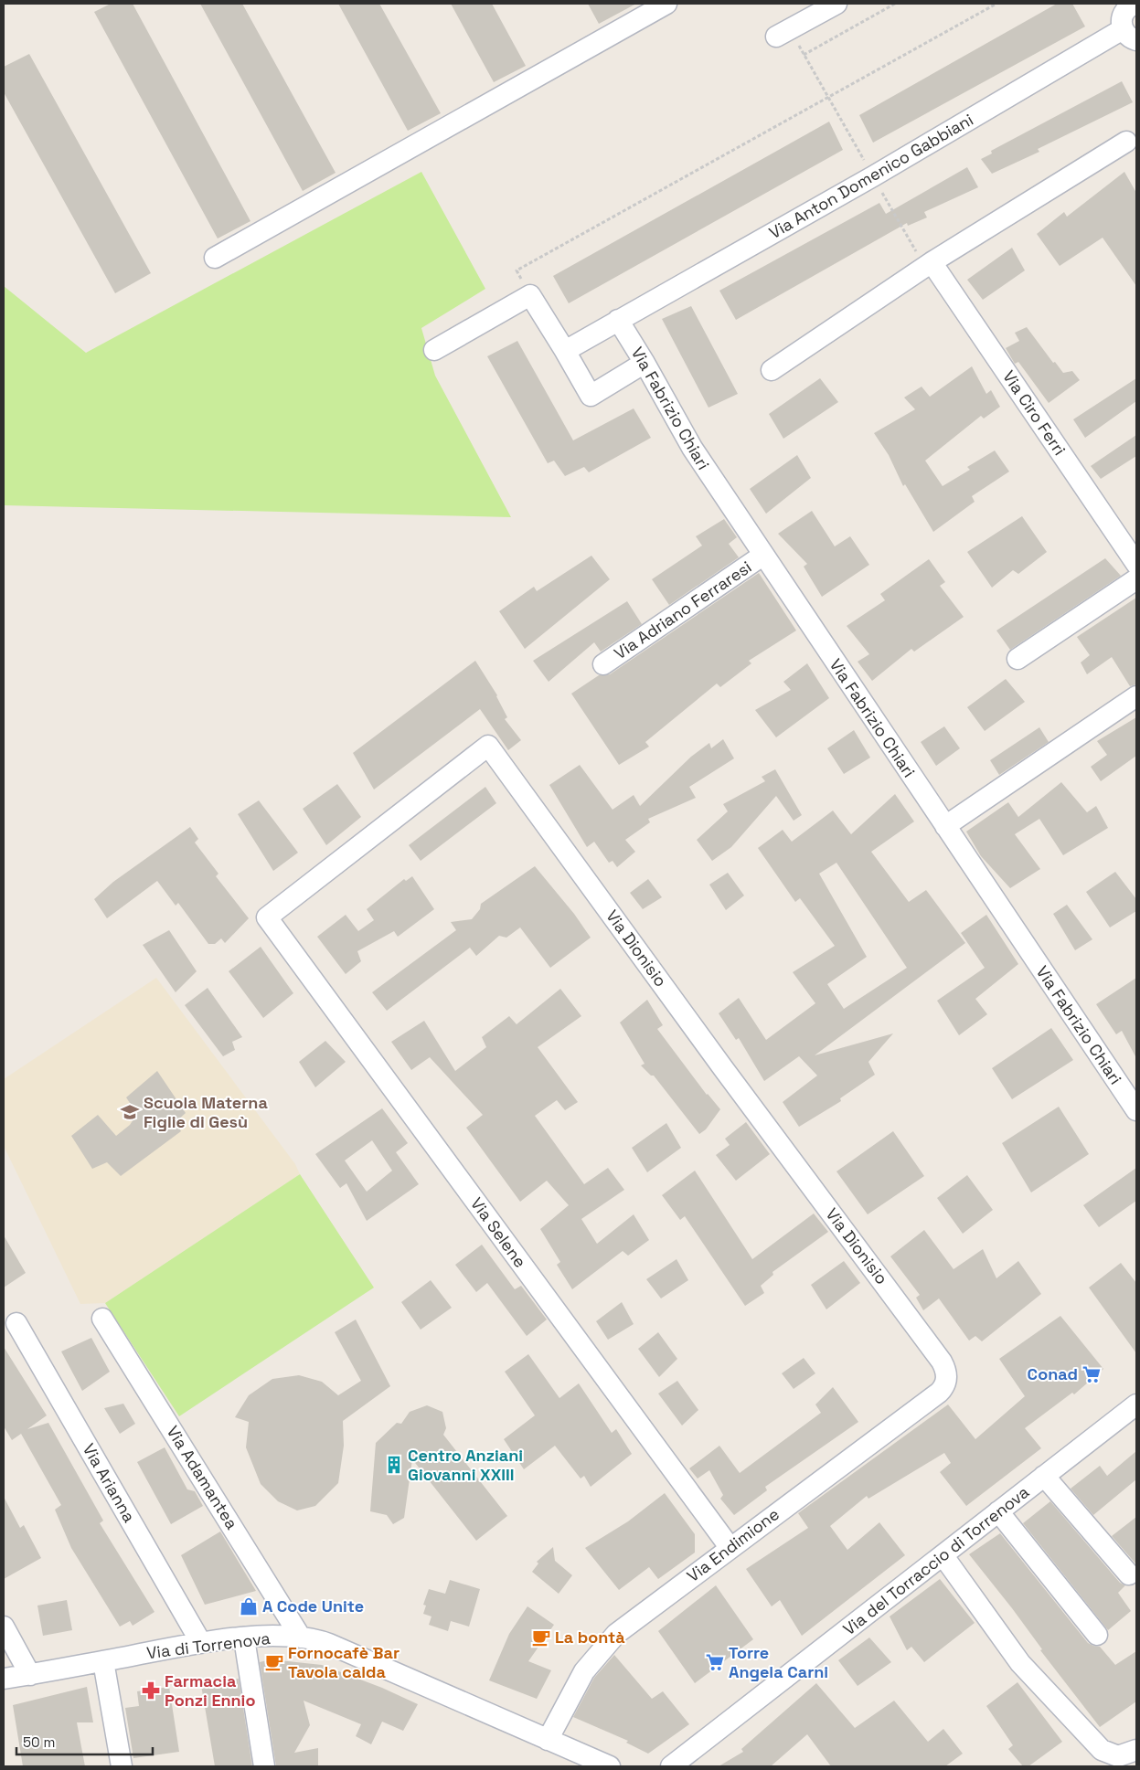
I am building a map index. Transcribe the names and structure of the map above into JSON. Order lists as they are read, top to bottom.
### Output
{
  "streets": {
    "street": [
      "Via Anton Domenico Gabbiani",
      "Via Fabrizio Chiari",
      "Via Ciro Ferri",
      "Via Adriano Ferraresi",
      "Via Dionisio",
      "Via Selene",
      "Via Adamantea",
      "Via Arianna",
      "Via Endimione",
      "Via del Torraccio di Torrenova",
      "Via di Torrenova"
    ]
  },
  "crossings": [
    ["Via Anton Domenico Gabbiani", "Via Fabrizio Chiari"],
    ["Via Fabrizio Chiari", "Via Adriano Ferraresi"],
    ["Via Dionisio", "Via Selene"],
    ["Via Dionisio", "Via Endimione"],
    ["Via Selene", "Via Endimione"],
    ["Via Adamantea", "Via di Torrenova"],
    ["Via Arianna", "Via di Torrenova"],
    ["Via Endimione", "Via di Torrenova"]
  ],
  "places": {
    "school or university": ["Scuola Materna Figlie di Gesù"],
    "supermarket": ["Conad", "Torre Angela Carni"],
    "building": ["Centro Anziani Giovanni XXIII"],
    "shop": ["A Code Unite"],
    "cafe": ["La bontà", "Fornocafè Bar Tavola calda"],
    "pharmacy": ["Farmacia Ponzi Ennio"]
  },
  "scale_bar": "50 m"
}
